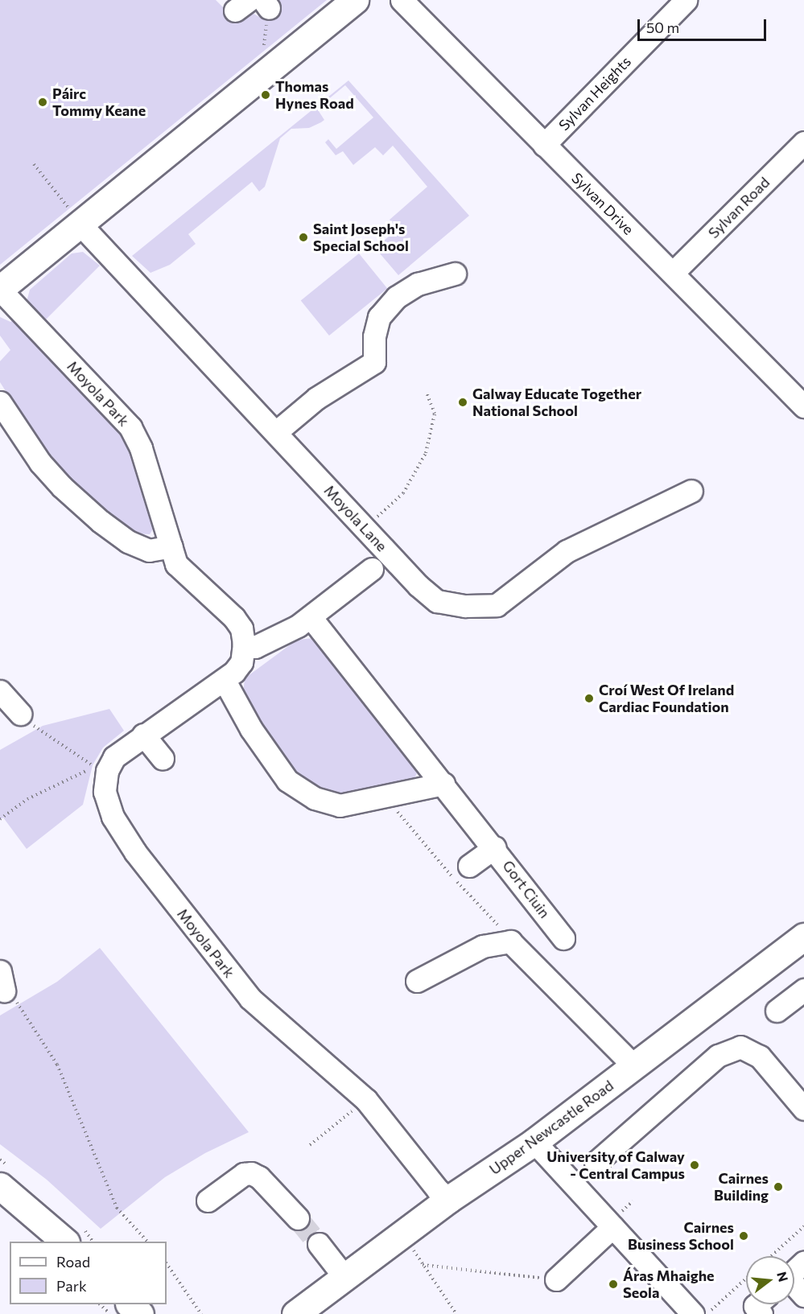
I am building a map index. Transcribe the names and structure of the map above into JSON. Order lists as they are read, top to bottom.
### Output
{
  "streets": {
    "main road": ["Upper Newcastle Road"],
    "street": [
      "Sylvan Heights",
      "Sylvan Drive",
      "Sylvan Road",
      "Moyola Park",
      "Moyola Lane",
      "Gort Ciuin"
    ]
  },
  "crossings": [
    ["Sylvan Heights", "Sylvan Drive"],
    ["Sylvan Drive", "Sylvan Road"],
    ["Moyola Park", "Upper Newcastle Road"]
  ],
  "places": [
    "Thomas Hynes Road",
    "Páirc Tommy Keane",
    "Saint Joseph's Special School",
    "Galway Educate Together National School",
    "Croí West Of Ireland Cardiac Foundation",
    "University of Galway - Central Campus",
    "Cairnes Building",
    "Cairnes Business School",
    "Áras Mhaighe Seola"
  ],
  "legend": ["Road", "Park"],
  "scale_bar": "50 m",
  "north": "right"
}
